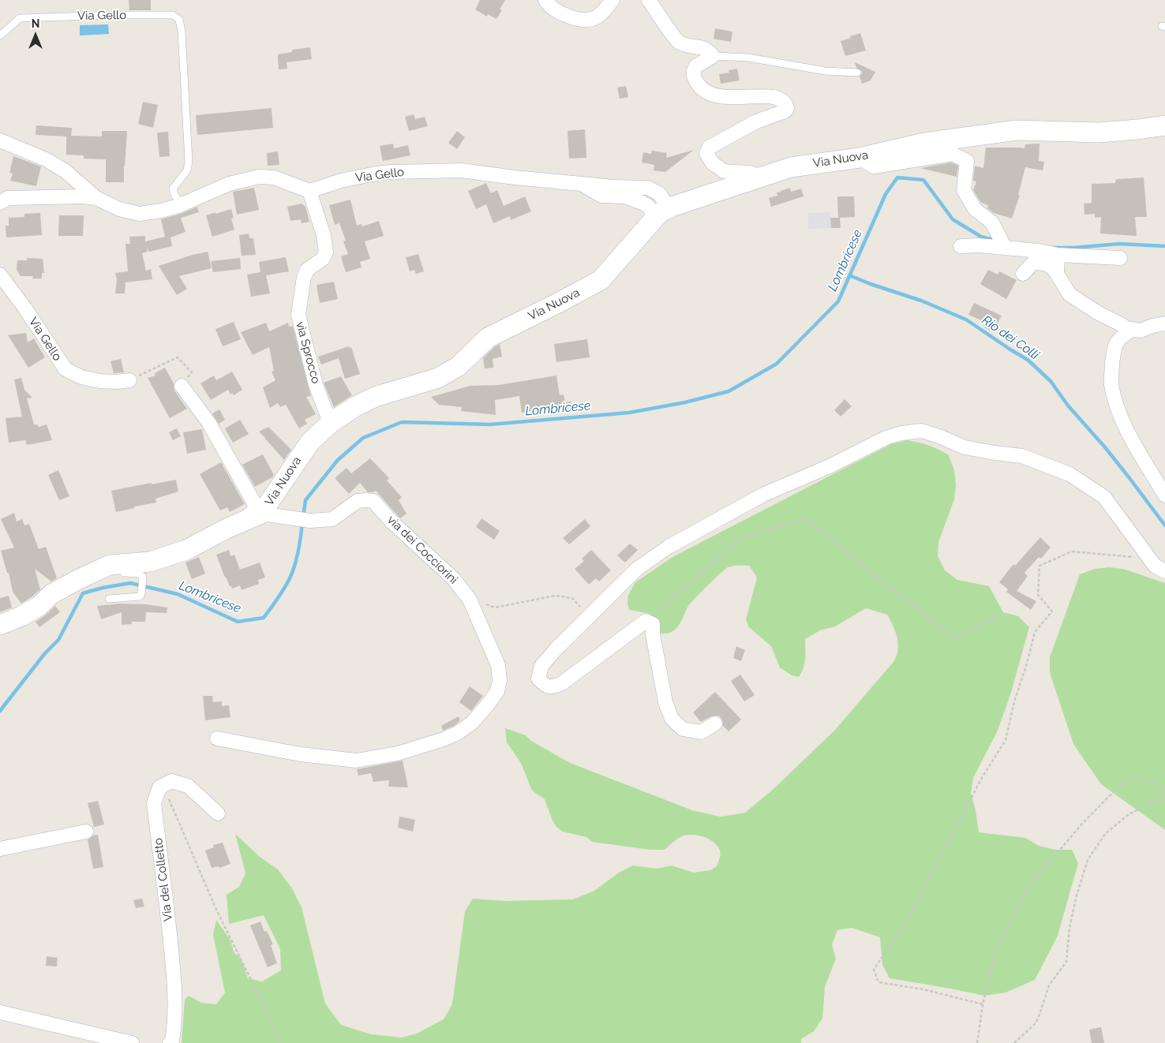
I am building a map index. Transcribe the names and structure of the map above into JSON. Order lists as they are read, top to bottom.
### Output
{
  "streets": {
    "street": [
      "Via Gello",
      "Via Nuova",
      "via Sprocco",
      "via dei Cocciorini",
      "Via del Colletto"
    ]
  },
  "crossings": [
    ["Via Gello", "Via Nuova"],
    ["Via Gello", "via Sprocco"],
    ["Via Nuova", "via Sprocco"],
    ["Via Nuova", "via dei Cocciorini"]
  ],
  "water": ["Lombricese", "Rio dei Colli"],
  "north": "top"
}
